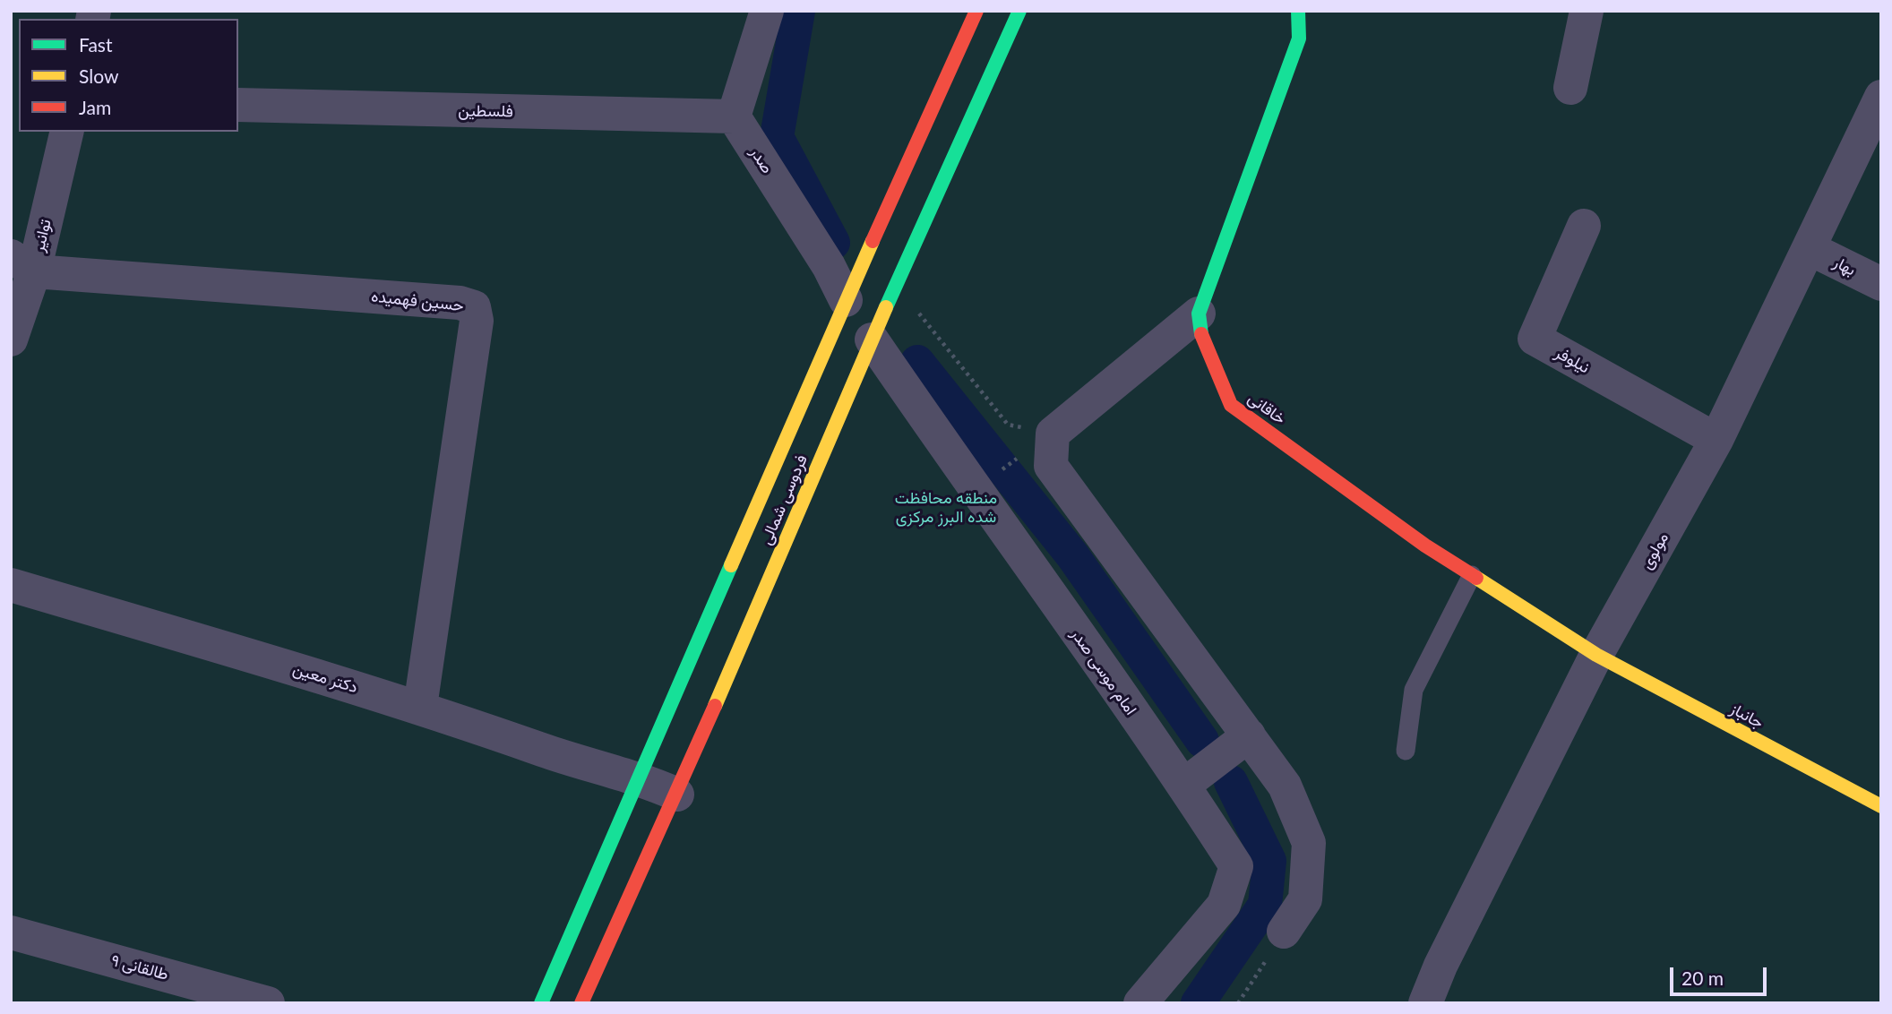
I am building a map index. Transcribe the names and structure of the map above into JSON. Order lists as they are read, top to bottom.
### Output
{
  "streets": {
    "street": [
      "فلسطین",
      "صدر",
      "توانیر",
      "بهار",
      "حسین فهمیده",
      "نیلوفر",
      "خاقانی",
      "فردوسی شمالی",
      "مولوی",
      "امام موسی صدر",
      "دکتر معین",
      "جانباز",
      "طالقانی ۹"
    ]
  },
  "crossings": [
    ["فلسطین", "صدر"],
    ["صدر", "فردوسی شمالی"],
    ["توانیر", "حسین فهمیده"],
    ["بهار", "مولوی"],
    ["حسین فهمیده", "دکتر معین"],
    ["نیلوفر", "مولوی"],
    ["خاقانی", "مولوی"],
    ["خاقانی", "جانباز"],
    ["فردوسی شمالی", "امام موسی صدر"],
    ["فردوسی شمالی", "دکتر معین"],
    ["مولوی", "جانباز"]
  ],
  "parks": ["منطقه محافظت شده البرز مرکزی"],
  "legend": ["Fast", "Slow", "Jam"],
  "scale_bar": "20 m"
}
